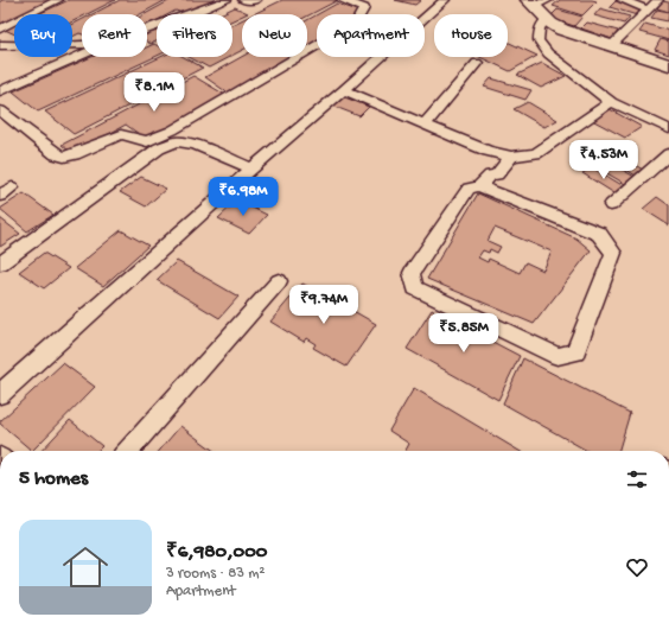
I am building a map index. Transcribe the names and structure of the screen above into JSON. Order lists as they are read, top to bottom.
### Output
{
  "page": {
    "chip": [
      "Buy",
      "Rent",
      "Filters",
      "New",
      "Apartment",
      "House"
    ],
    "price": [
      "₹8.1M",
      "₹4.53M",
      "₹6.98M",
      "₹9.74M",
      "₹5.85M"
    ],
    "heading": "5 homes",
    "list": [
      {
        "name": "₹6,980,000",
        "note": "3 rooms · 83 m² · Apartment"
      }
    ]
  }
}
